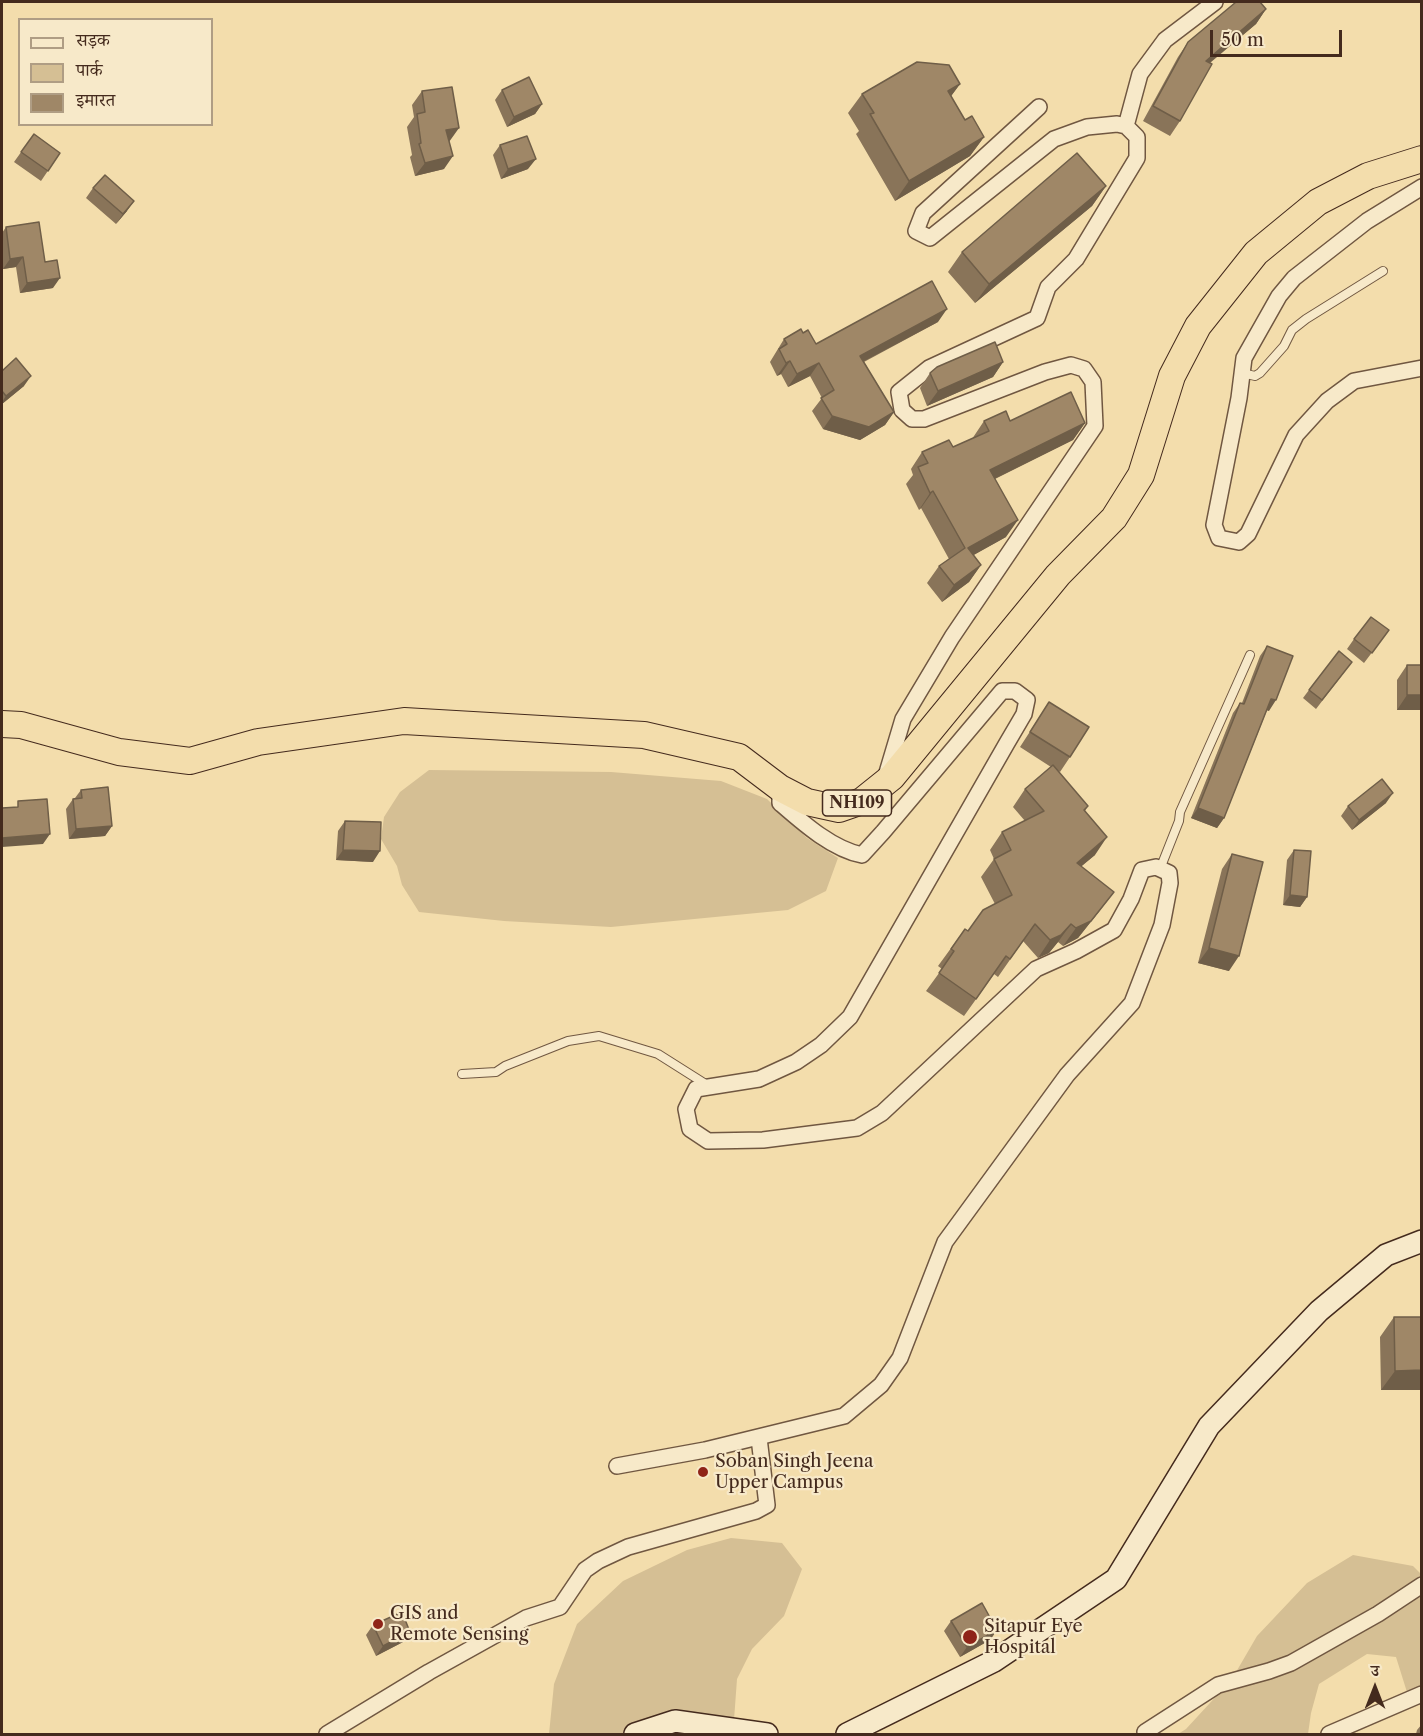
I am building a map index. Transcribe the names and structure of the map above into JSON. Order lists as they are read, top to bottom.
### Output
{
  "streets": {
    "highway": ["NH109"]
  },
  "places": ["Soban Singh Jeena Upper Campus", "GIS and Remote Sensing", "Sitapur Eye Hospital"],
  "legend": ["सड़क", "पार्क", "इमारत"],
  "scale_bar": "50 m",
  "north": "top"
}
